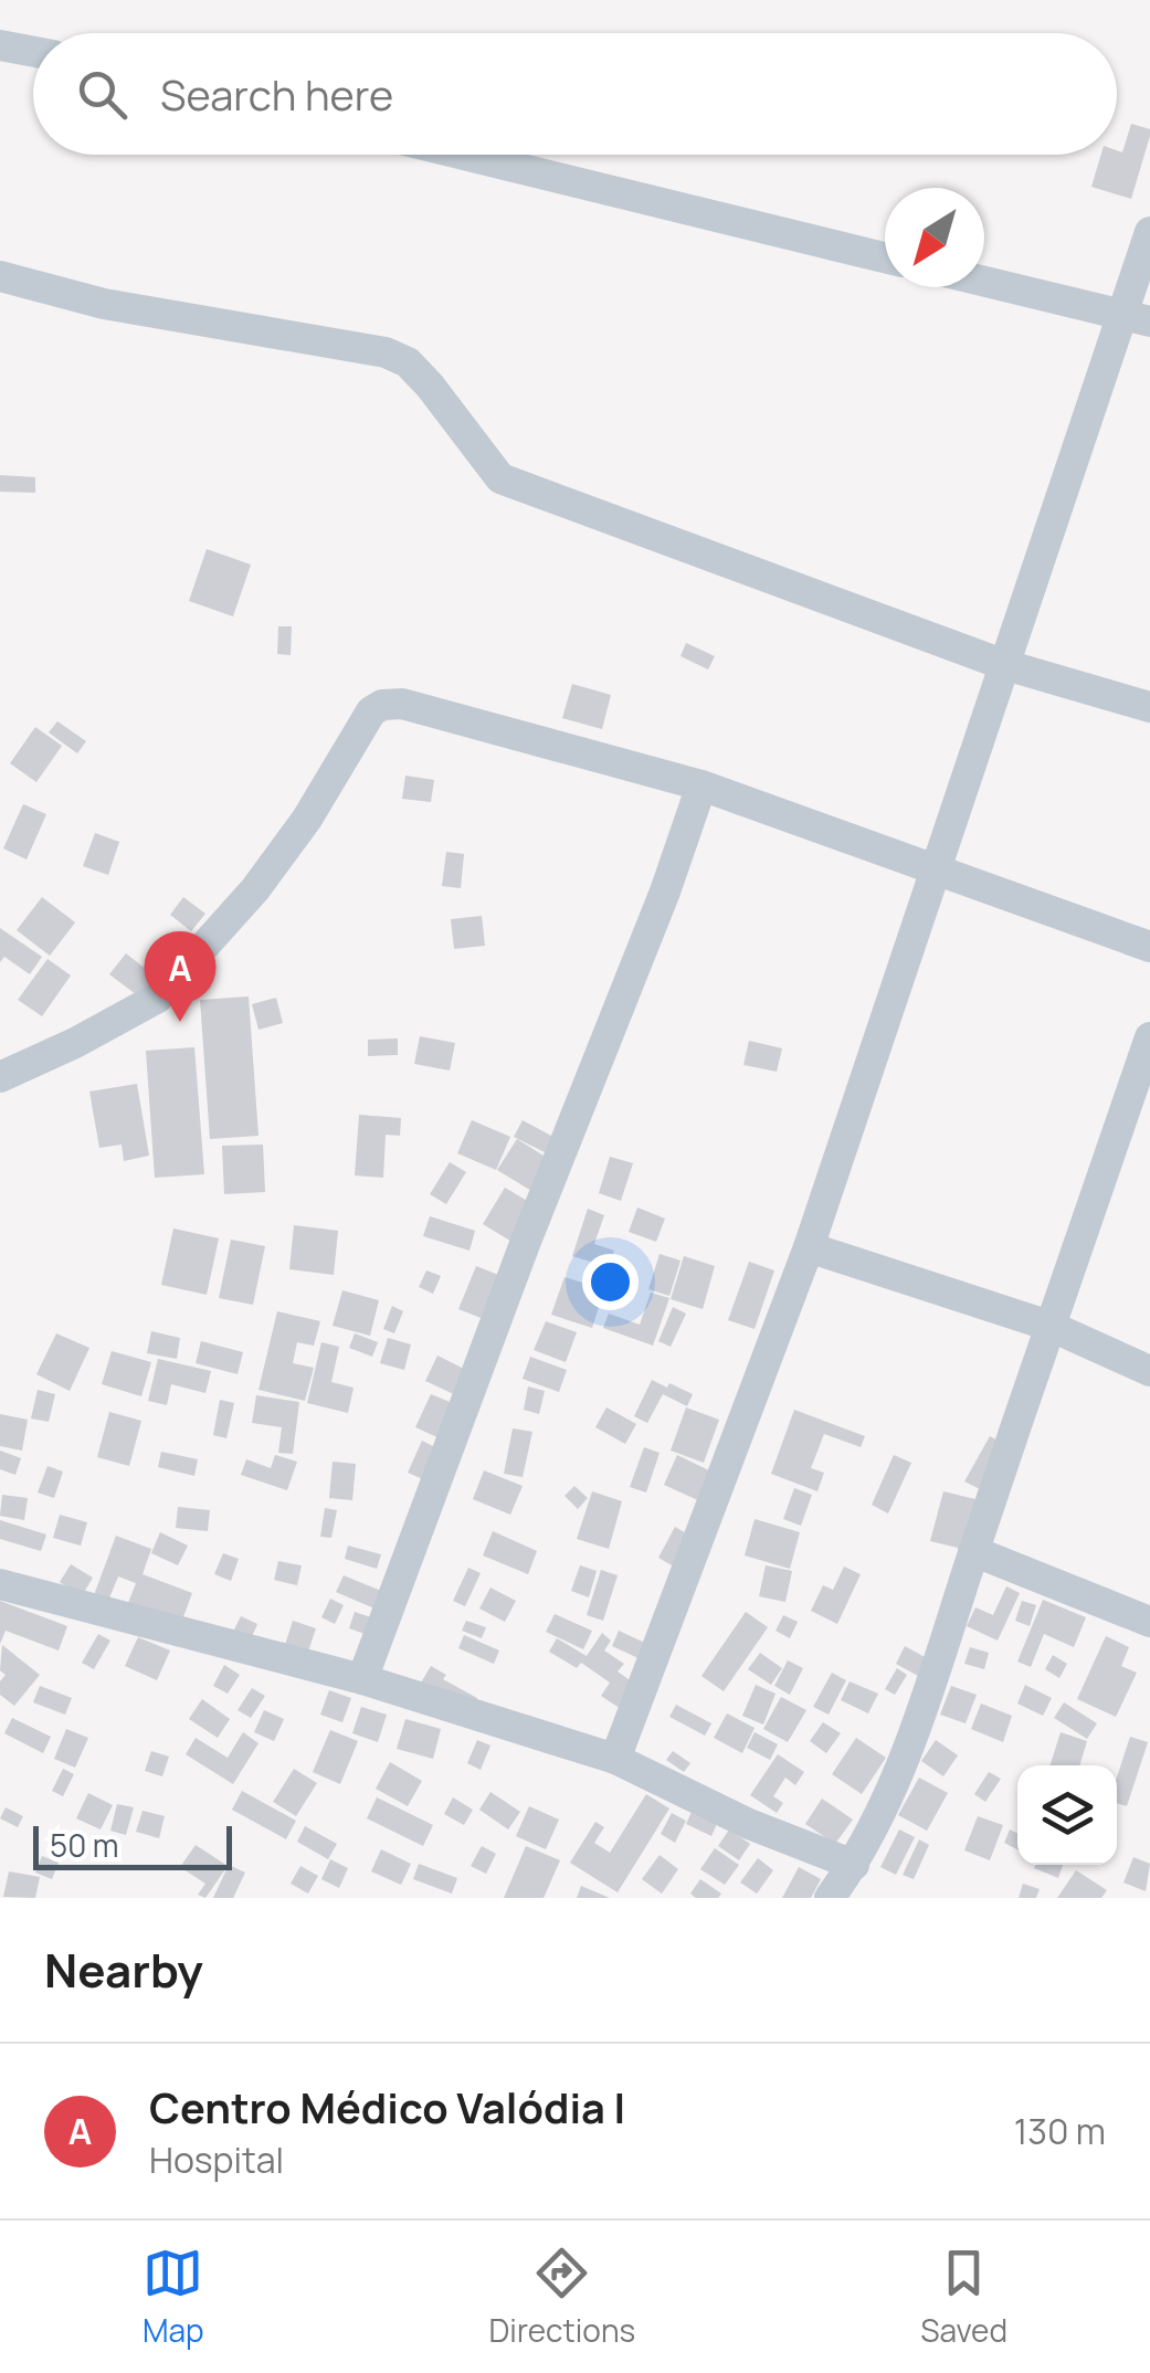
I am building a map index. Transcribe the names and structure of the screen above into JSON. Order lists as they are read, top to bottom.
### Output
{
  "scale_bar": "50 m",
  "north": "bottom left",
  "page": {
    "search": "Search here",
    "pins": "A",
    "scale": "50 m",
    "heading": "Nearby",
    "list": [
      {
        "mark": "A",
        "name": "Centro Médico Valódia I",
        "note": "Hospital",
        "value": "130 m"
      }
    ],
    "nav": ["Map", "Directions", "Saved"]
  }
}
